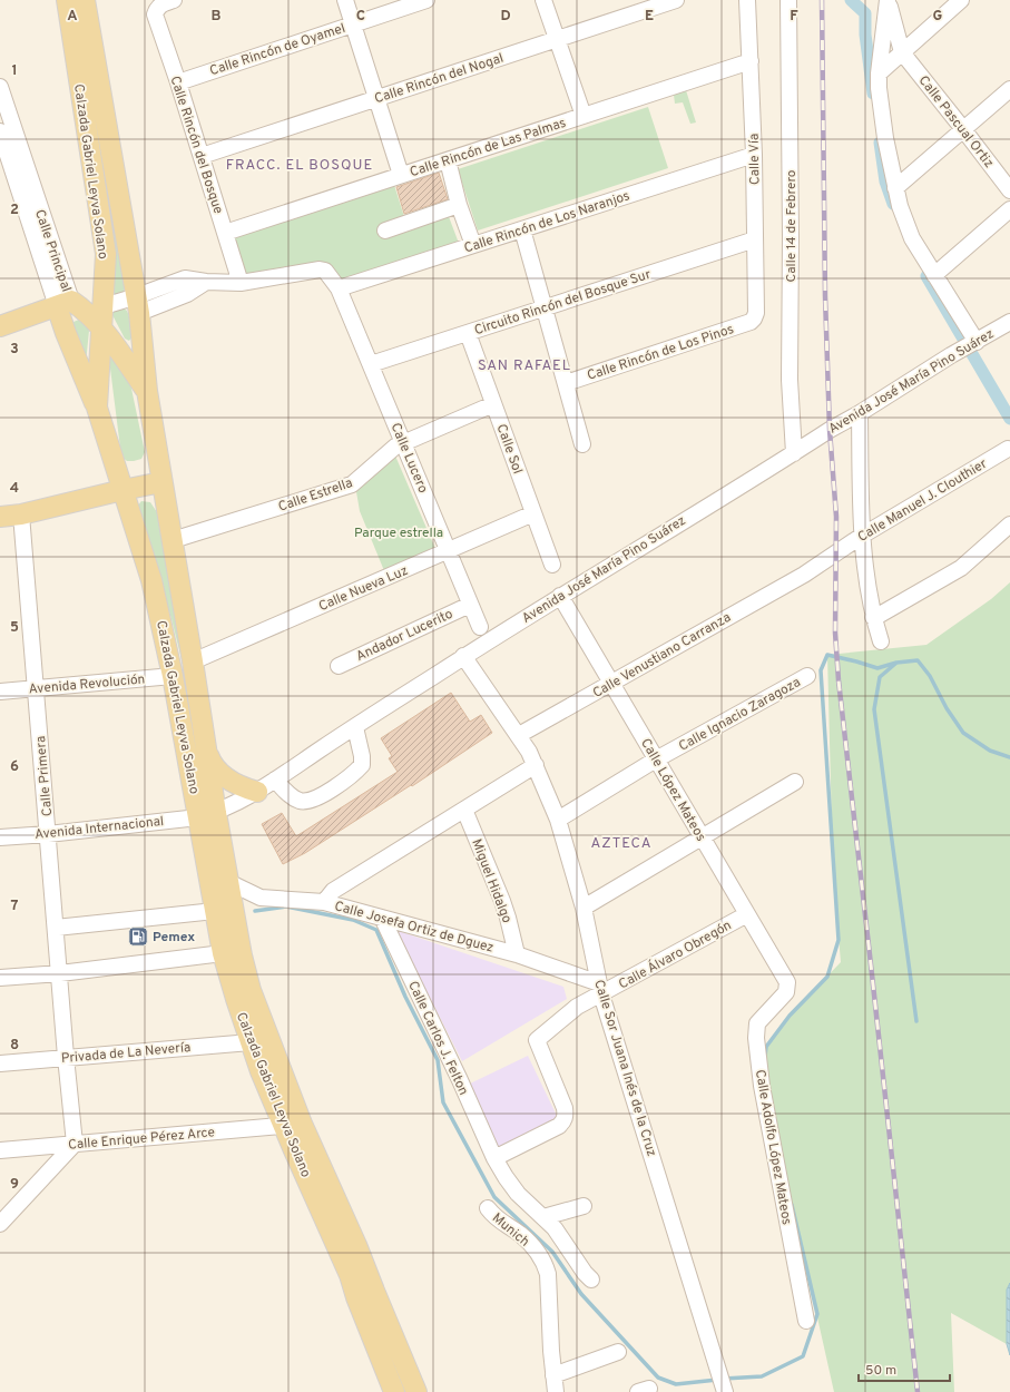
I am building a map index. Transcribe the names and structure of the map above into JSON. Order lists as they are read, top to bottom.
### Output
{
  "streets": {
    "main road": ["Calzada Gabriel Leyva Solano", "Calle Principal"],
    "street": [
      "Calle Rincón de Oyamel",
      "Calle Rincón del Nogal",
      "Calle Pascual Ortiz",
      "Calle Rincón del Bosque",
      "Calle Rincón de Las Palmas",
      "Calle Vía",
      "Calle Rincón de Los Naranjos",
      "Calle 14 de Febrero",
      "Circuito Rincón del Bosque Sur",
      "Calle Rincón de Los Pinos",
      "Avenida José María Pino Suárez",
      "Calle Sol",
      "Calle Lucero",
      "Calle Estrella",
      "Calle Manuel J. Clouthier",
      "Calle Nueva Luz",
      "Andador Lucerito",
      "Calle Venustiano Carranza",
      "Avenida Revolución",
      "Calle Ignacio Zaragoza",
      "Calle Primera",
      "Calle López Mateos",
      "Avenida Internacional",
      "Miguel Hidalgo",
      "Calle Josefa Ortiz de Dguez",
      "Calle Álvaro Obregón",
      "Calle Carlos J. Felton",
      "Privada de La Nevería",
      "Calle Sor Juana Inés de la Cruz",
      "Calle Enrique Pérez Arce",
      "Calle Adolfo López Mateos",
      "Munich"
    ]
  },
  "crossings": [
    ["Calle Rincón de Oyamel", "Calle Rincón del Bosque"],
    ["Calle Rincón del Nogal", "Calle Rincón del Bosque"],
    ["Calle Rincón del Bosque", "Calle Rincón de Las Palmas"],
    ["Calle Rincón del Bosque", "Calle Lucero"],
    ["Calle Rincón de Las Palmas", "Calle Vía"],
    ["Calle Vía", "Calle Rincón de Los Naranjos"],
    ["Calle Vía", "Circuito Rincón del Bosque Sur"],
    ["Calle Vía", "Calle Rincón de Los Pinos"],
    ["Calzada Gabriel Leyva Solano", "Calle Principal"],
    ["Calzada Gabriel Leyva Solano", "Avenida José María Pino Suárez"],
    ["Calzada Gabriel Leyva Solano", "Calle Estrella"],
    ["Calzada Gabriel Leyva Solano", "Calle Nueva Luz"],
    ["Calzada Gabriel Leyva Solano", "Avenida Revolución"],
    ["Calzada Gabriel Leyva Solano", "Avenida Internacional"],
    ["Calzada Gabriel Leyva Solano", "Calle Josefa Ortiz de Dguez"],
    ["Calzada Gabriel Leyva Solano", "Privada de La Nevería"],
    ["Calzada Gabriel Leyva Solano", "Calle Enrique Pérez Arce"],
    ["Calle Rincón de Los Naranjos", "Calle Lucero"],
    ["Calle 14 de Febrero", "Avenida José María Pino Suárez"],
    ["Circuito Rincón del Bosque Sur", "Calle Sol"],
    ["Circuito Rincón del Bosque Sur", "Calle Lucero"],
    ["Avenida José María Pino Suárez", "Calle López Mateos"],
    ["Avenida José María Pino Suárez", "Avenida Internacional"],
    ["Avenida José María Pino Suárez", "Calle Sor Juana Inés de la Cruz"],
    ["Calle Sol", "Calle Estrella"],
    ["Calle Sol", "Calle Nueva Luz"],
    ["Calle Lucero", "Calle Estrella"],
    ["Calle Lucero", "Calle Nueva Luz"],
    ["Calle Lucero", "Andador Lucerito"],
    ["Calle Manuel J. Clouthier", "Calle Venustiano Carranza"],
    ["Calle Venustiano Carranza", "Calle López Mateos"],
    ["Calle Venustiano Carranza", "Calle Sor Juana Inés de la Cruz"],
    ["Avenida Revolución", "Calle Primera"],
    ["Calle Ignacio Zaragoza", "Calle López Mateos"],
    ["Calle Ignacio Zaragoza", "Calle Sor Juana Inés de la Cruz"],
    ["Calle Primera", "Avenida Internacional"],
    ["Calle Primera", "Privada de La Nevería"],
    ["Calle Primera", "Calle Enrique Pérez Arce"],
    ["Calle López Mateos", "Calle Álvaro Obregón"],
    ["Calle López Mateos", "Calle Adolfo López Mateos"],
    ["Miguel Hidalgo", "Calle Josefa Ortiz de Dguez"],
    ["Calle Josefa Ortiz de Dguez", "Calle Álvaro Obregón"],
    ["Calle Josefa Ortiz de Dguez", "Calle Carlos J. Felton"],
    ["Calle Josefa Ortiz de Dguez", "Calle Sor Juana Inés de la Cruz"],
    ["Calle Álvaro Obregón", "Calle Carlos J. Felton"],
    ["Calle Álvaro Obregón", "Calle Sor Juana Inés de la Cruz"]
  ],
  "districts": ["FRACC. EL BOSQUE", "SAN RAFAEL", "AZTECA"],
  "parks": ["Parque estrella"],
  "places": {
    "fuel station": ["Pemex"]
  },
  "scale_bar": "50 m",
  "grid": {
    "columns": [
      "A",
      "B",
      "C",
      "D",
      "E",
      "F",
      "G"
    ],
    "rows": [
      "1",
      "2",
      "3",
      "4",
      "5",
      "6",
      "7",
      "8",
      "9"
    ]
  }
}
